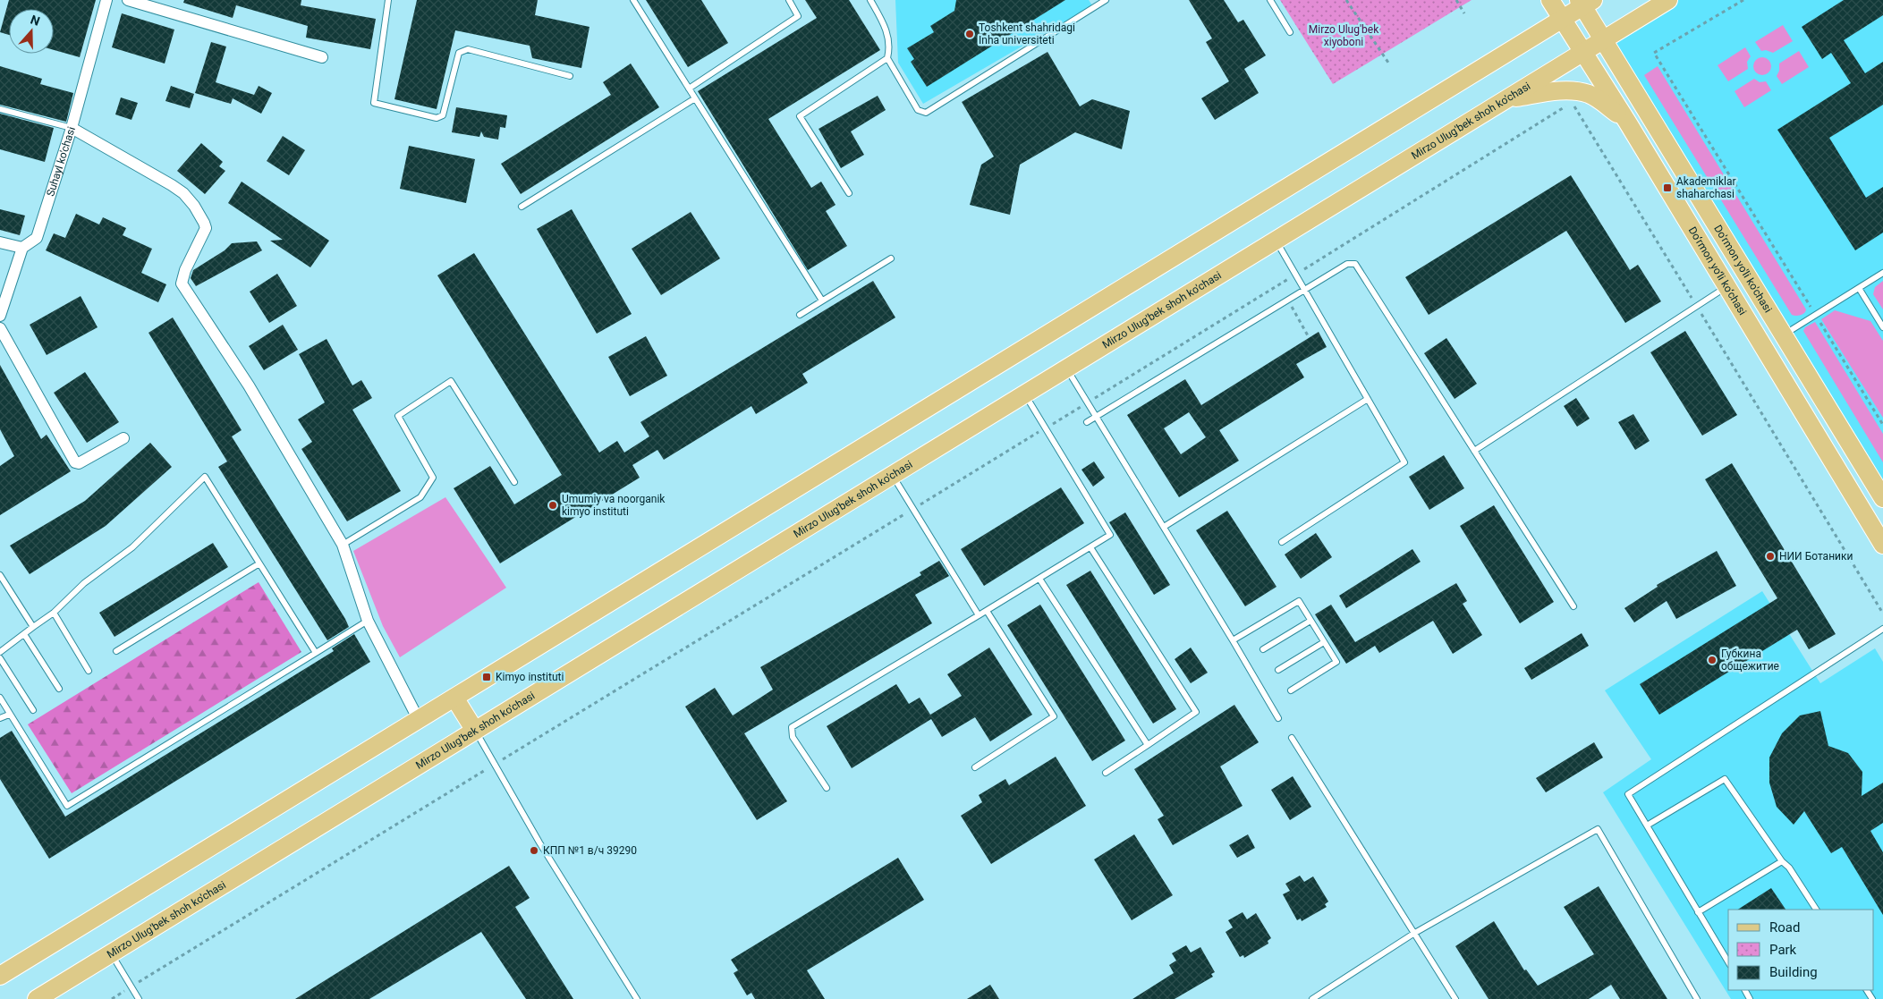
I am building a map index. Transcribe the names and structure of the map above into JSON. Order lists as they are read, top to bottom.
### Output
{
  "streets": {
    "main road": ["Mirzo Ulug'bek shoh ko'chasi", "Do'rmon yo'li ko'chasi", "Do‘rmon yo‘li ko‘chasi"],
    "street": ["Suhayl ko'chasi"]
  },
  "crossings": [
    ["Mirzo Ulug'bek shoh ko'chasi", "Do'rmon yo'li ko'chasi"],
    ["Mirzo Ulug'bek shoh ko'chasi", "Do‘rmon yo‘li ko‘chasi"]
  ],
  "parks": ["Mirzo Ulug'bek xiyoboni"],
  "places": {
    "other": [
      "Toshkent shahridagi Inha universiteti",
      "Umumiy va noorganik kimyo instituti",
      "НИИ Ботаники",
      "Губкина общежитие",
      "КПП №1 в/ч 39290"
    ],
    "transit": ["Akademiklar shaharchasi", "Kimyo instituti"]
  },
  "legend": ["Road", "Park", "Building"],
  "north": "top"
}
